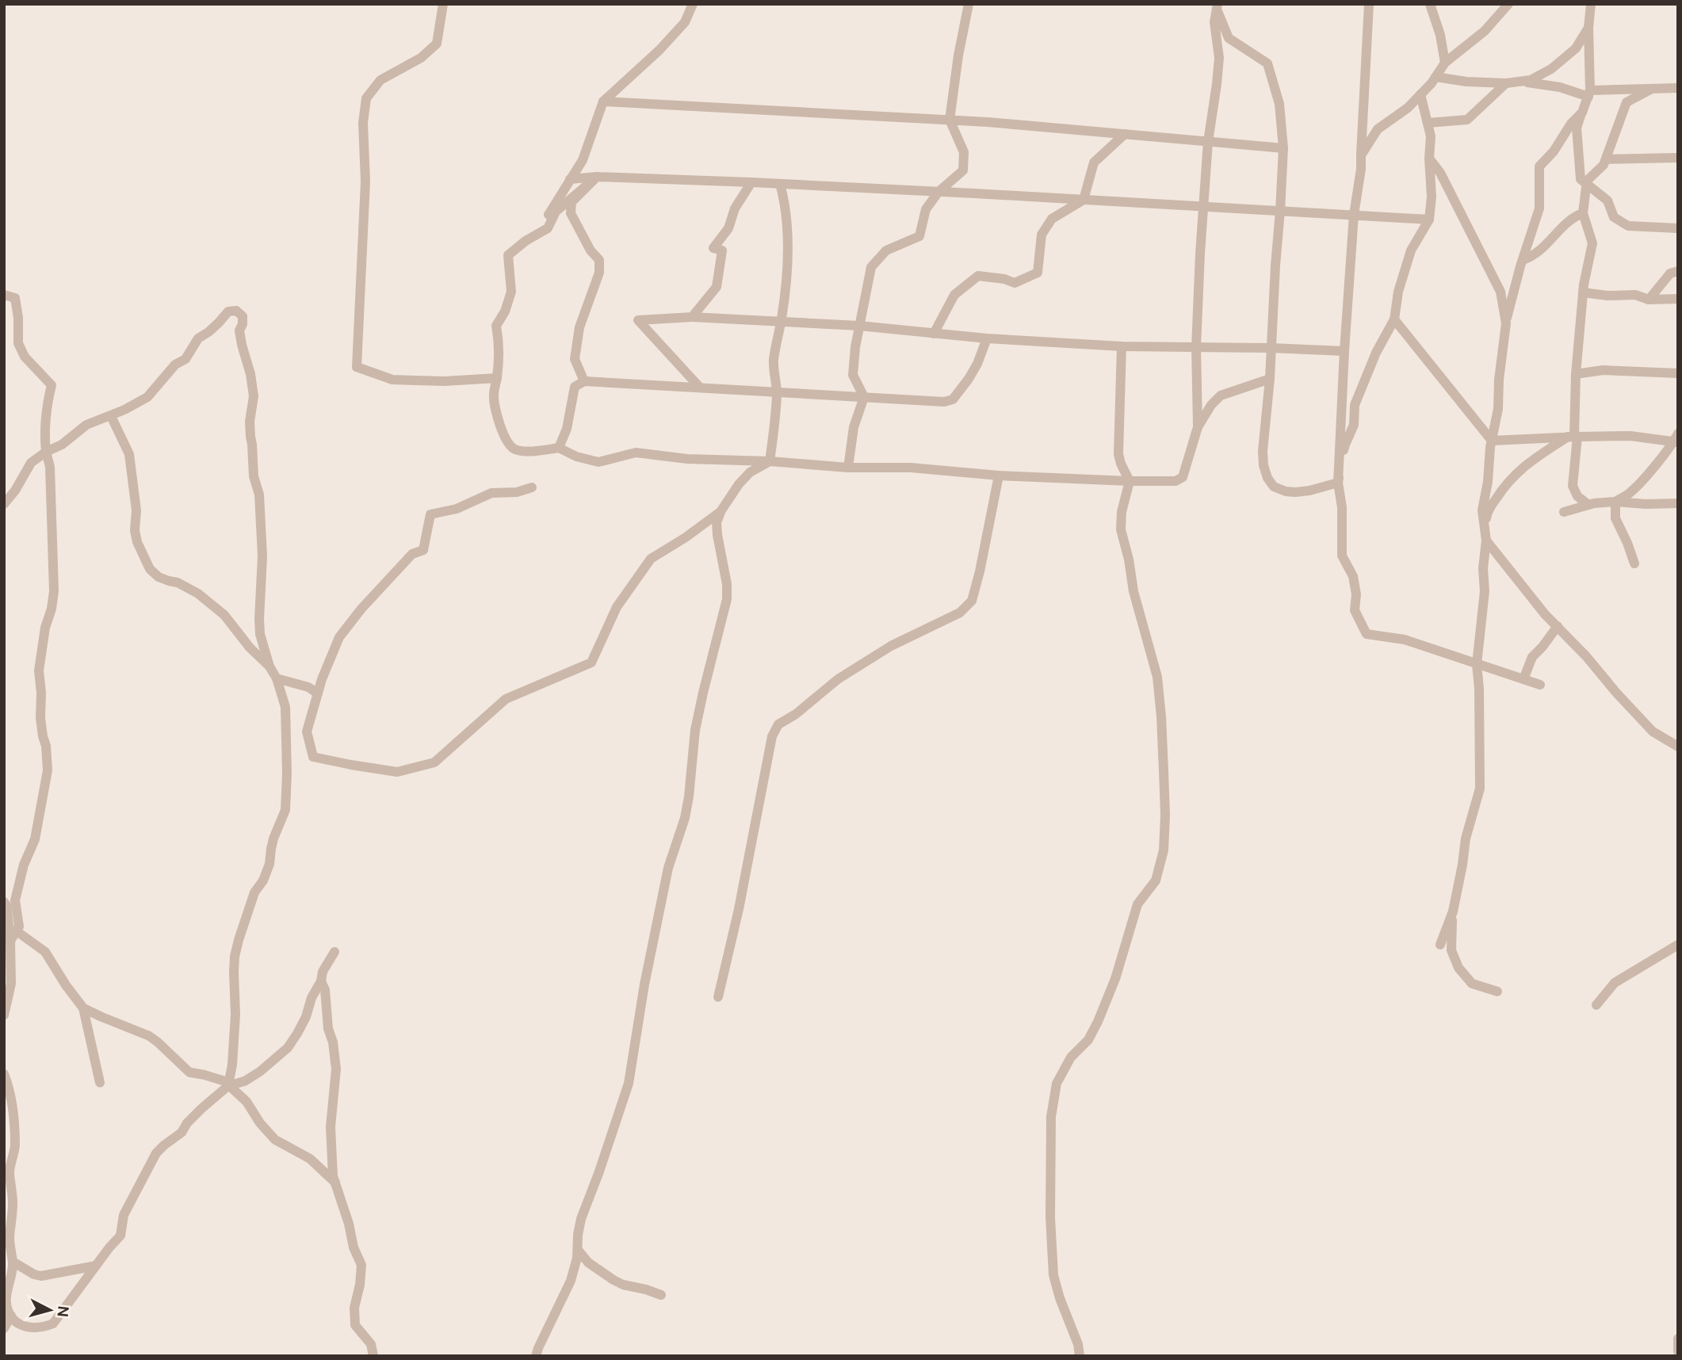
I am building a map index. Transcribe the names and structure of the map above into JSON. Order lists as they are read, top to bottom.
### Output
{
  "north": "right"
}
